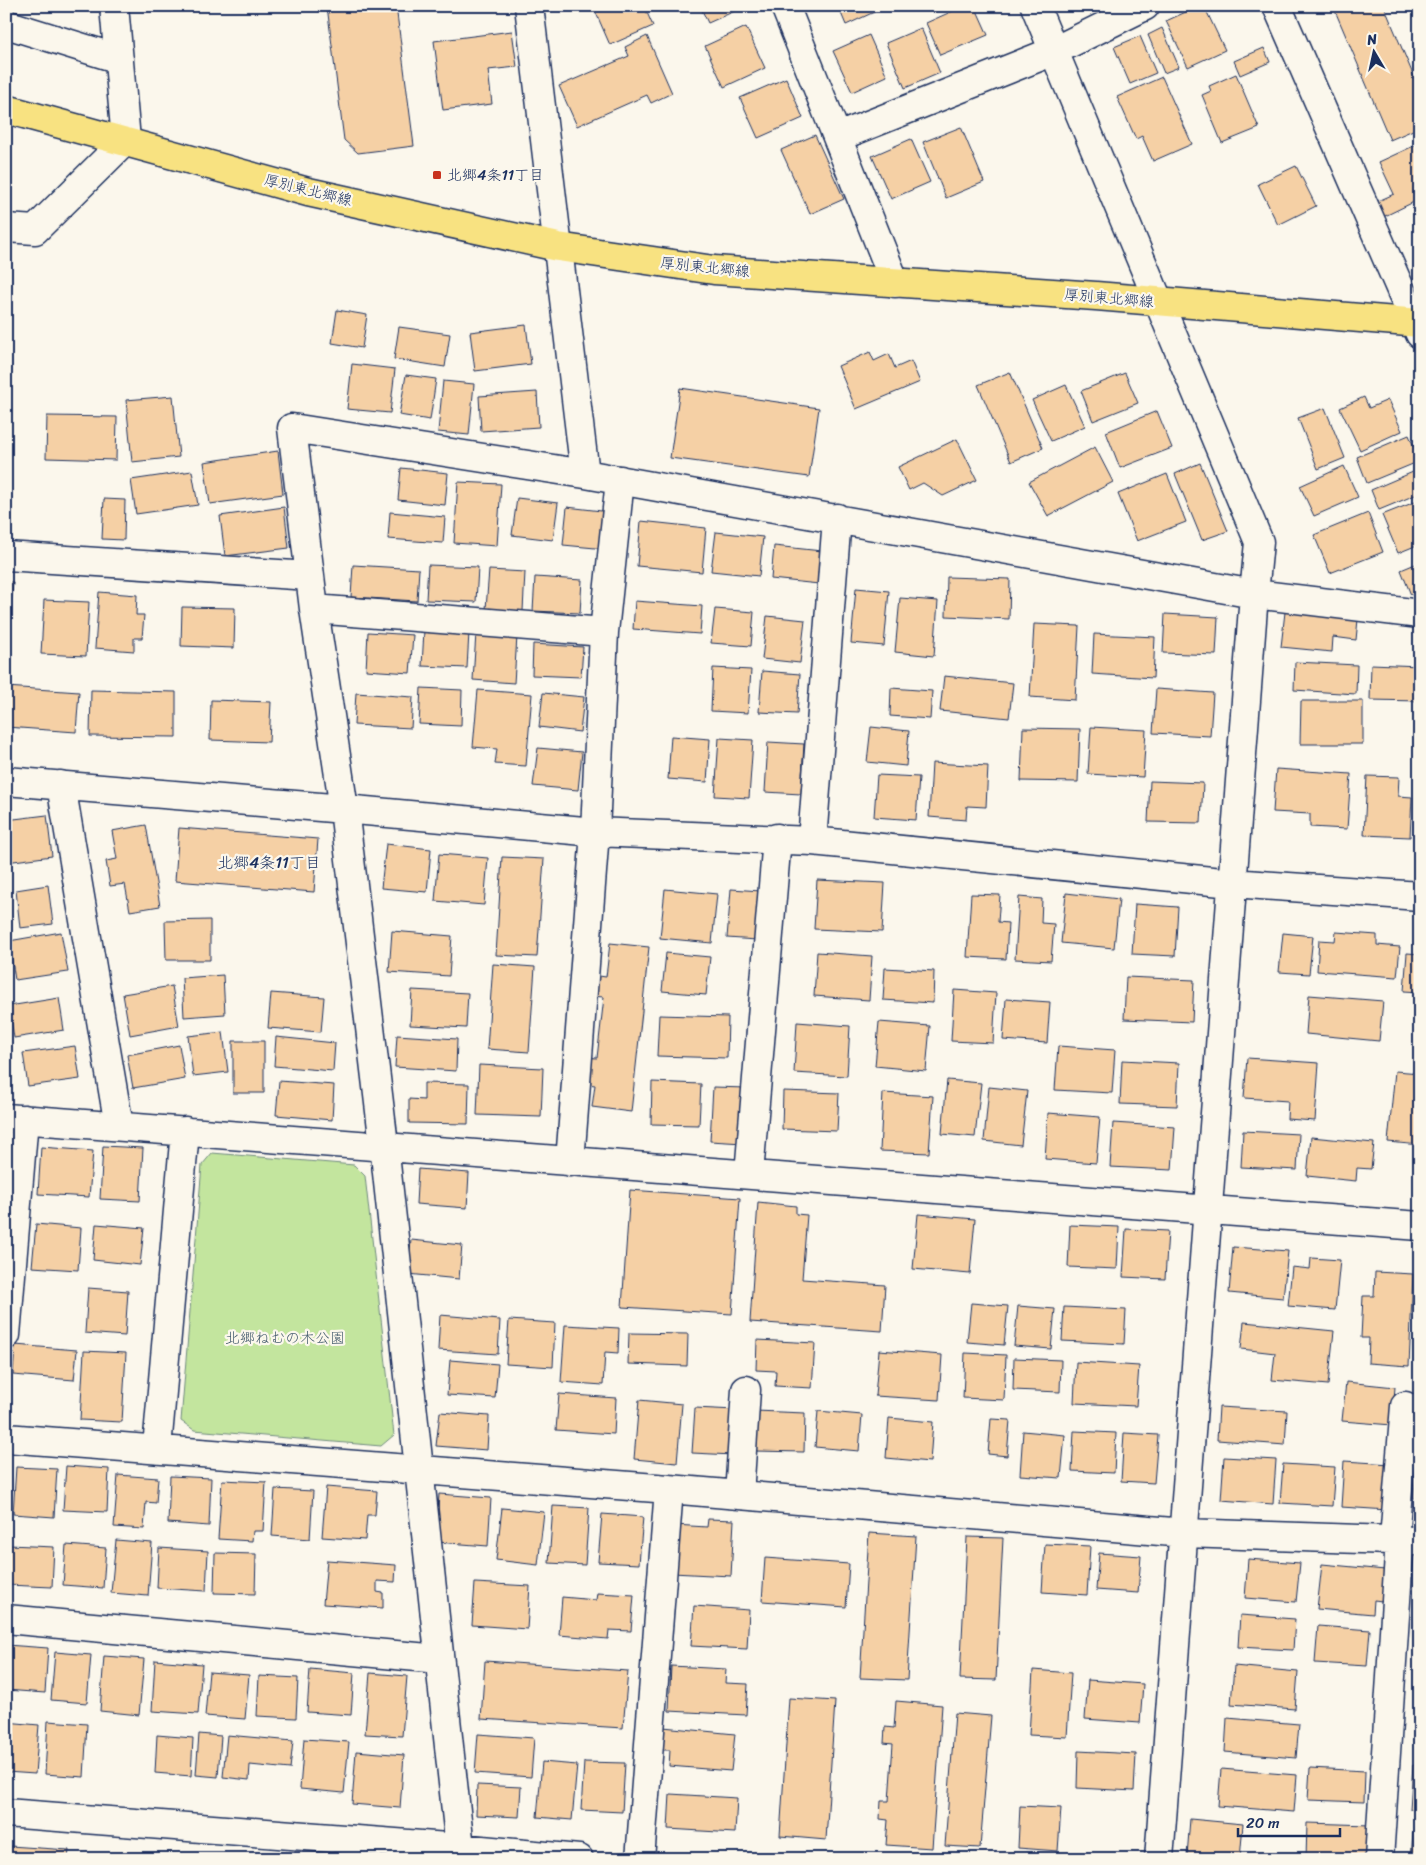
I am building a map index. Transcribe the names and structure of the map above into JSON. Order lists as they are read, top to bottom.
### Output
{
  "streets": {
    "main road": ["厚別東北郷線"]
  },
  "districts": ["北郷4条11丁目"],
  "parks": ["北郷ねむの木公園"],
  "places": {
    "transit": ["北郷4条11丁目"]
  },
  "scale_bar": "20 m",
  "north": "top"
}
